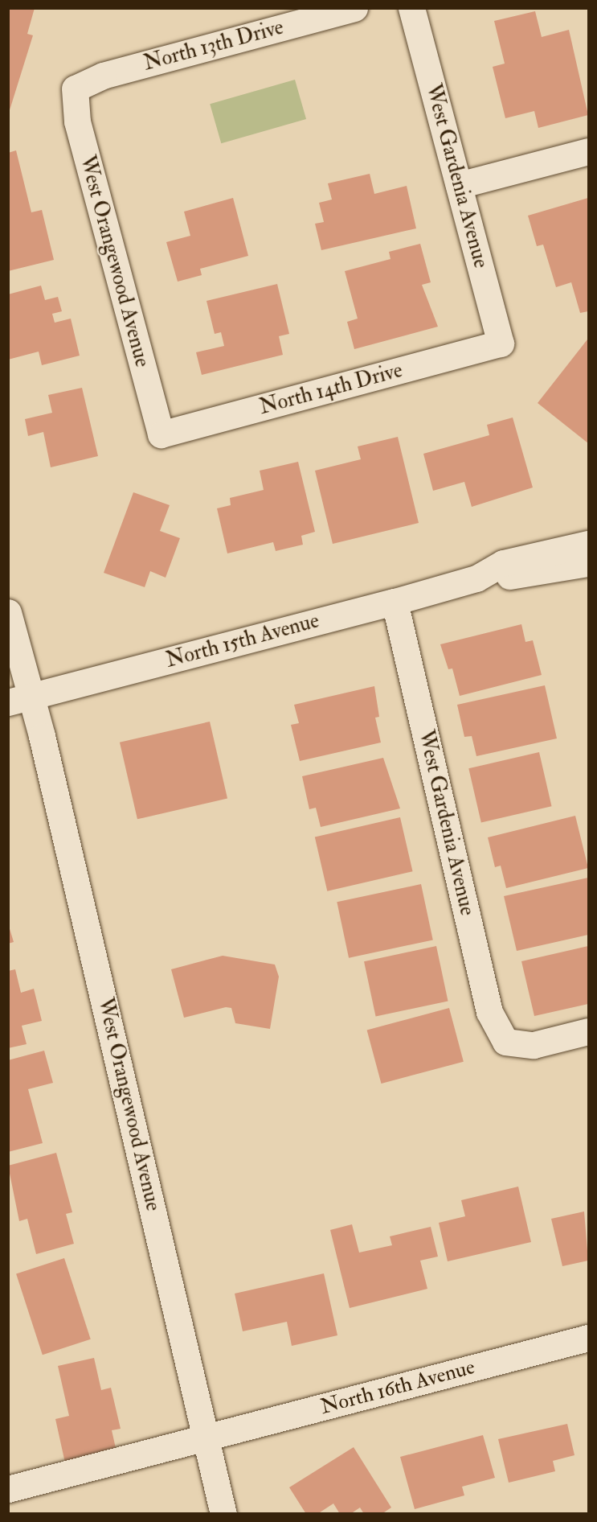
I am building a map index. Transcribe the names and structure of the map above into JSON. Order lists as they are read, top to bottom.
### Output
{
  "streets": {
    "street": [
      "North 13th Drive",
      "West Gardenia Avenue",
      "West Orangewood Avenue",
      "North 14th Drive",
      "North 15th Avenue",
      "North 16th Avenue"
    ]
  },
  "crossings": [
    ["North 13th Drive", "West Orangewood Avenue"],
    ["West Gardenia Avenue", "North 14th Drive"],
    ["West Gardenia Avenue", "North 15th Avenue"],
    ["West Orangewood Avenue", "North 14th Drive"],
    ["West Orangewood Avenue", "North 15th Avenue"],
    ["West Orangewood Avenue", "North 16th Avenue"]
  ]
}
